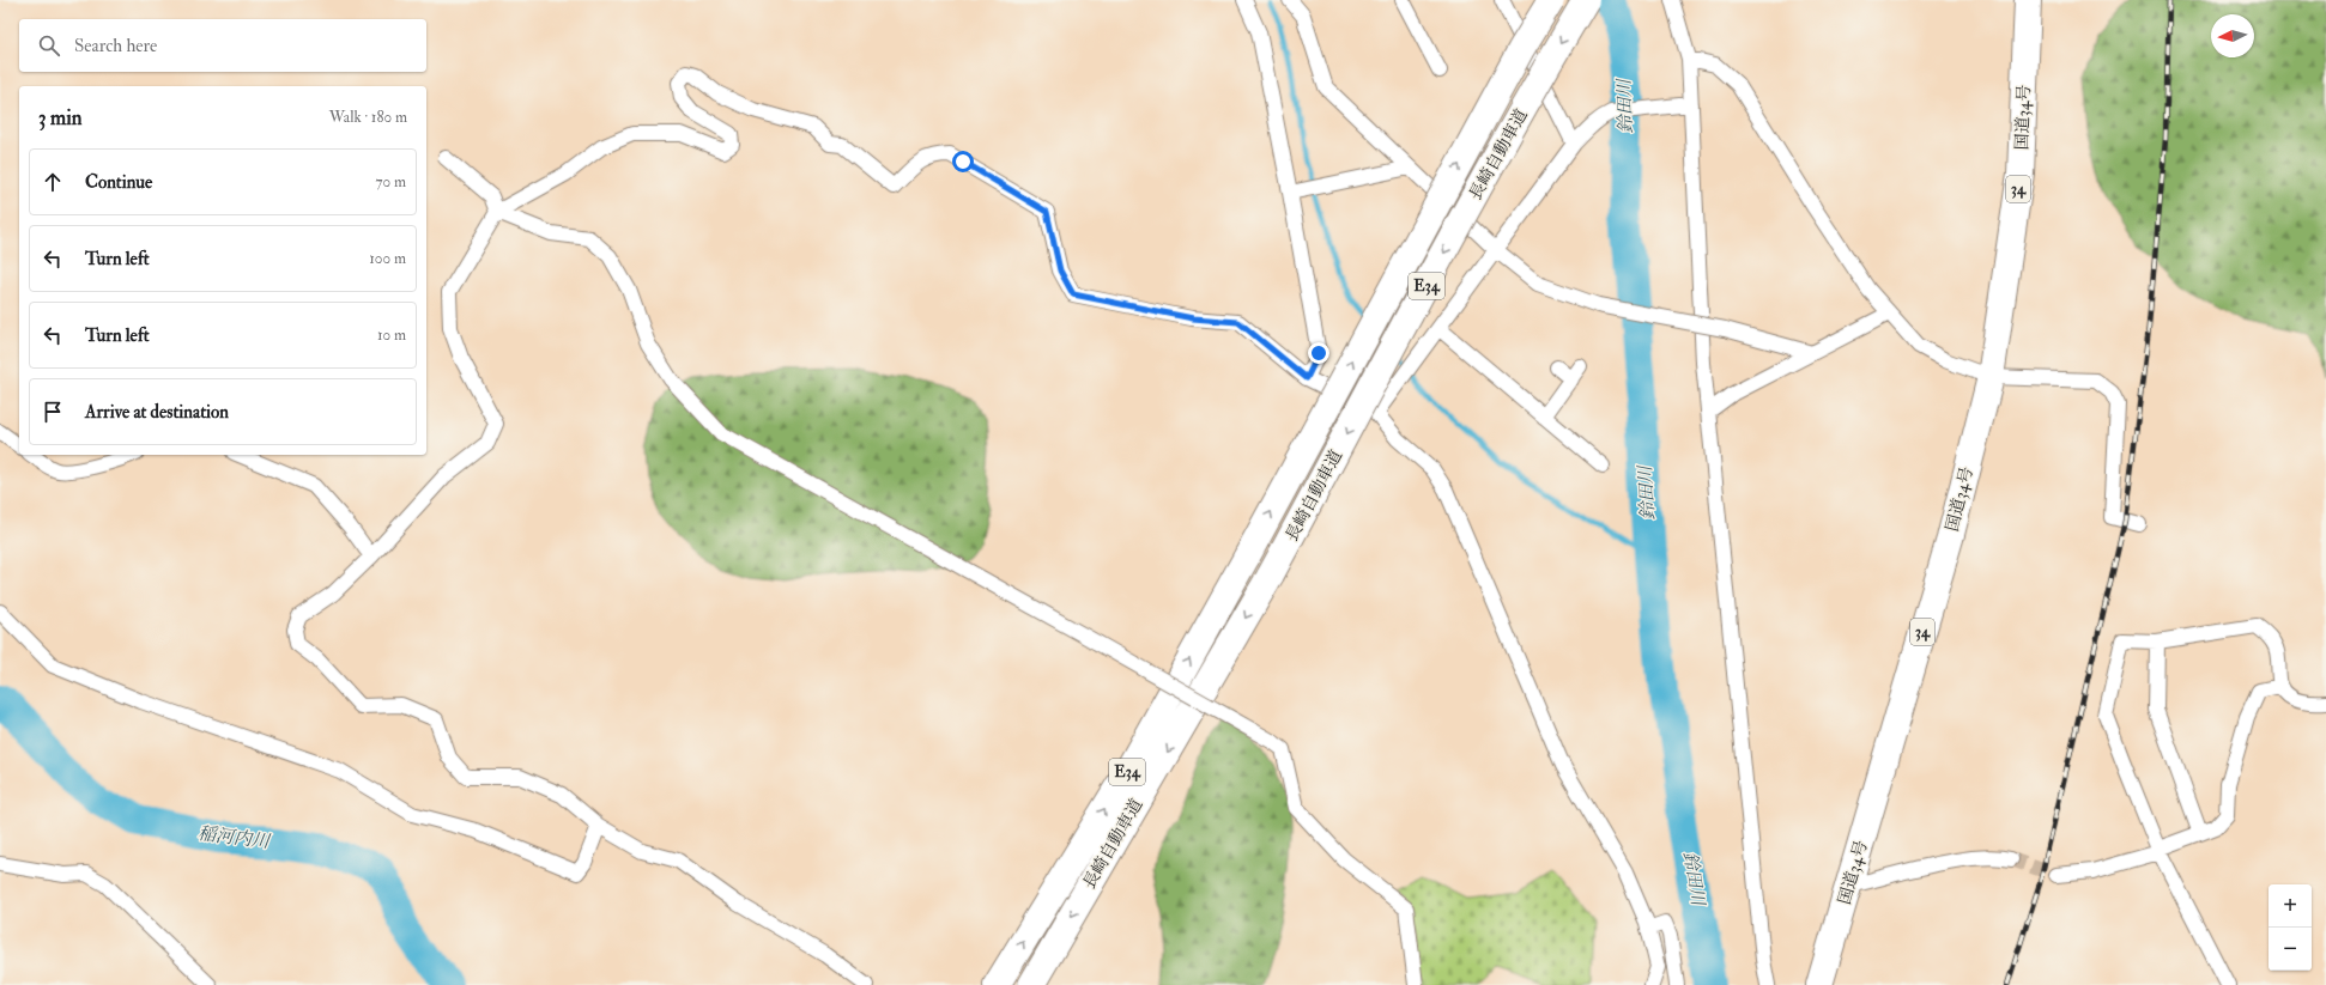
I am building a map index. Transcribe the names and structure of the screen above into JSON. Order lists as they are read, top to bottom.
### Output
{
  "streets": {
    "highway": [
      "国道34号",
      "長崎自動車道",
      "34",
      "E34"
    ]
  },
  "water": ["鈴田川", "稲河内川"],
  "north": "left",
  "page": {
    "search": "Search here",
    "heading": ["3 min", "Walk · 180 m"],
    "list": [
      ["Continue", "70 m"],
      ["Turn left", "100 m"],
      ["Turn left", "10 m"],
      "Arrive at destination"
    ],
    "map_buttons": ["+", "−"]
  }
}
